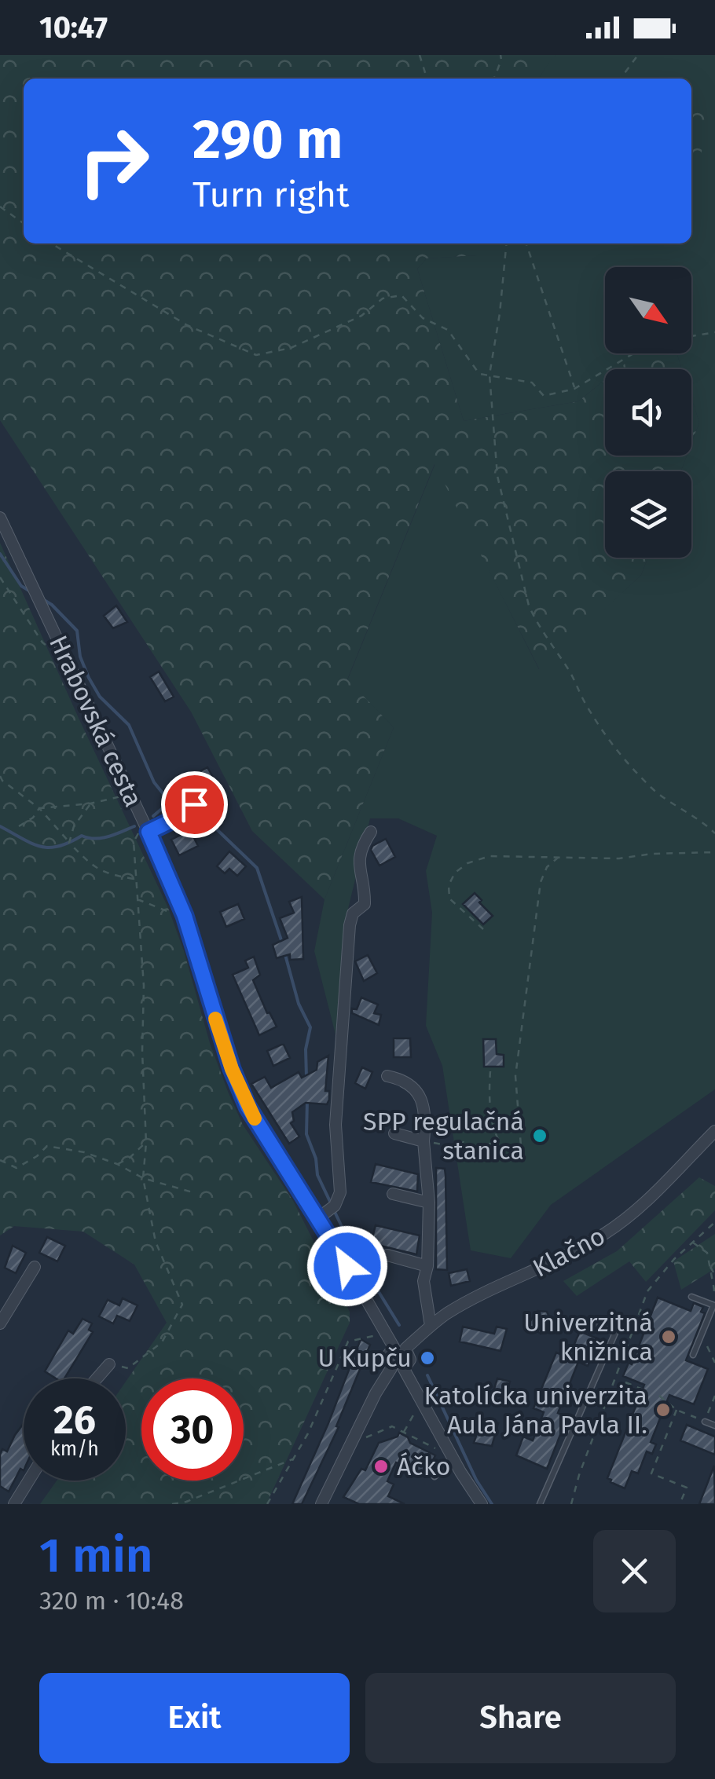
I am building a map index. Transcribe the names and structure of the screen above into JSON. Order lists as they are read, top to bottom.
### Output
{
  "streets": {
    "street": ["Hrabovská cesta", "Klačno"]
  },
  "crossings": [
    ["Hrabovská cesta", "Klačno"]
  ],
  "places": [
    "SPP regulačná stanica",
    "Univerzitná knižnica",
    "U Kupču",
    "Katolícka univerzita Aula Jána Pavla II.",
    "Áčko"
  ],
  "north": "bottom right",
  "page": {
    "status": "10:47",
    "turn": ["290 m", "Turn right"],
    "speed": "26 km/h",
    "limit": "30",
    "heading": ["1 min", "320 m · 10:48"],
    "buttons": ["Exit", "Share"]
  }
}
